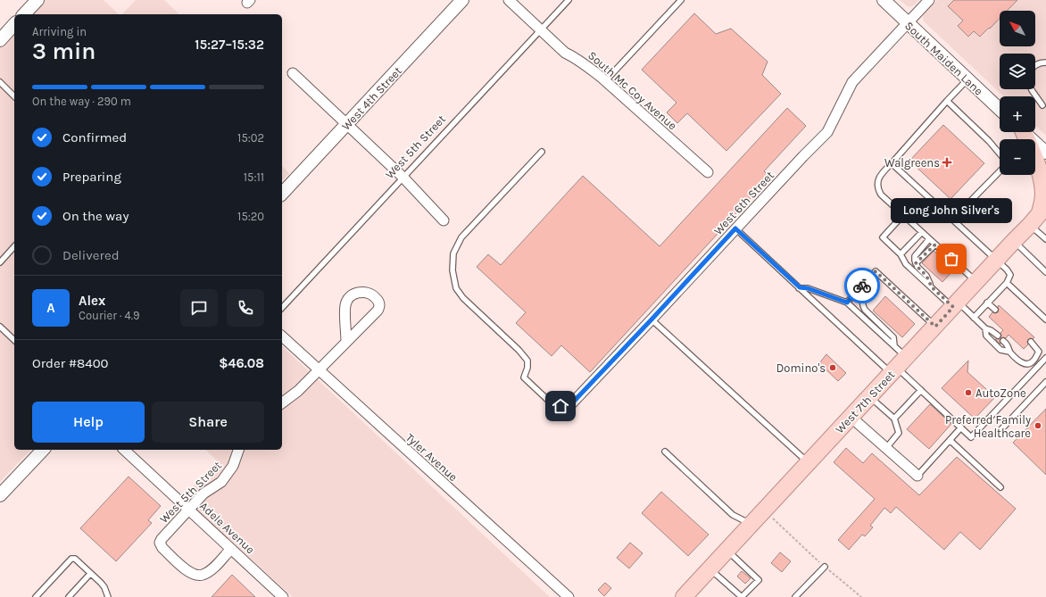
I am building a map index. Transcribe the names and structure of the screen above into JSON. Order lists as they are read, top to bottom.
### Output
{
  "streets": {
    "main road": ["West 7th Street"],
    "street": [
      "South Maiden Lane",
      "South Mc Coy Avenue",
      "West 4th Street",
      "West 5th Street",
      "West 6th Street",
      "Tyler Avenue",
      "Adele Avenue"
    ]
  },
  "crossings": [
    ["South Maiden Lane", "West 6th Street"],
    ["South Mc Coy Avenue", "West 5th Street"],
    ["West 5th Street", "Adele Avenue"]
  ],
  "places": {
    "health": ["Walgreens"],
    "other": [
      "Long John Silver's",
      "Domino's",
      "AutoZone",
      "Preferred Family Healthcare"
    ]
  },
  "north": "top left",
  "page": {
    "map_buttons": ["+", "−"],
    "heading": ["3 min", "Arriving in", "15:27–15:32"],
    "panel": [
      "Alex",
      "Courier · 4.9",
      "Order #8400",
      "$46.08"
    ],
    "bar": "On the way · 290 m",
    "list": [
      ["Confirmed", "15:02"],
      ["Preparing", "15:11"],
      ["On the way", "15:20"],
      "Delivered"
    ],
    "bubble": "Long John Silver's",
    "round": "A",
    "buttons": ["Help", "Share"]
  }
}
